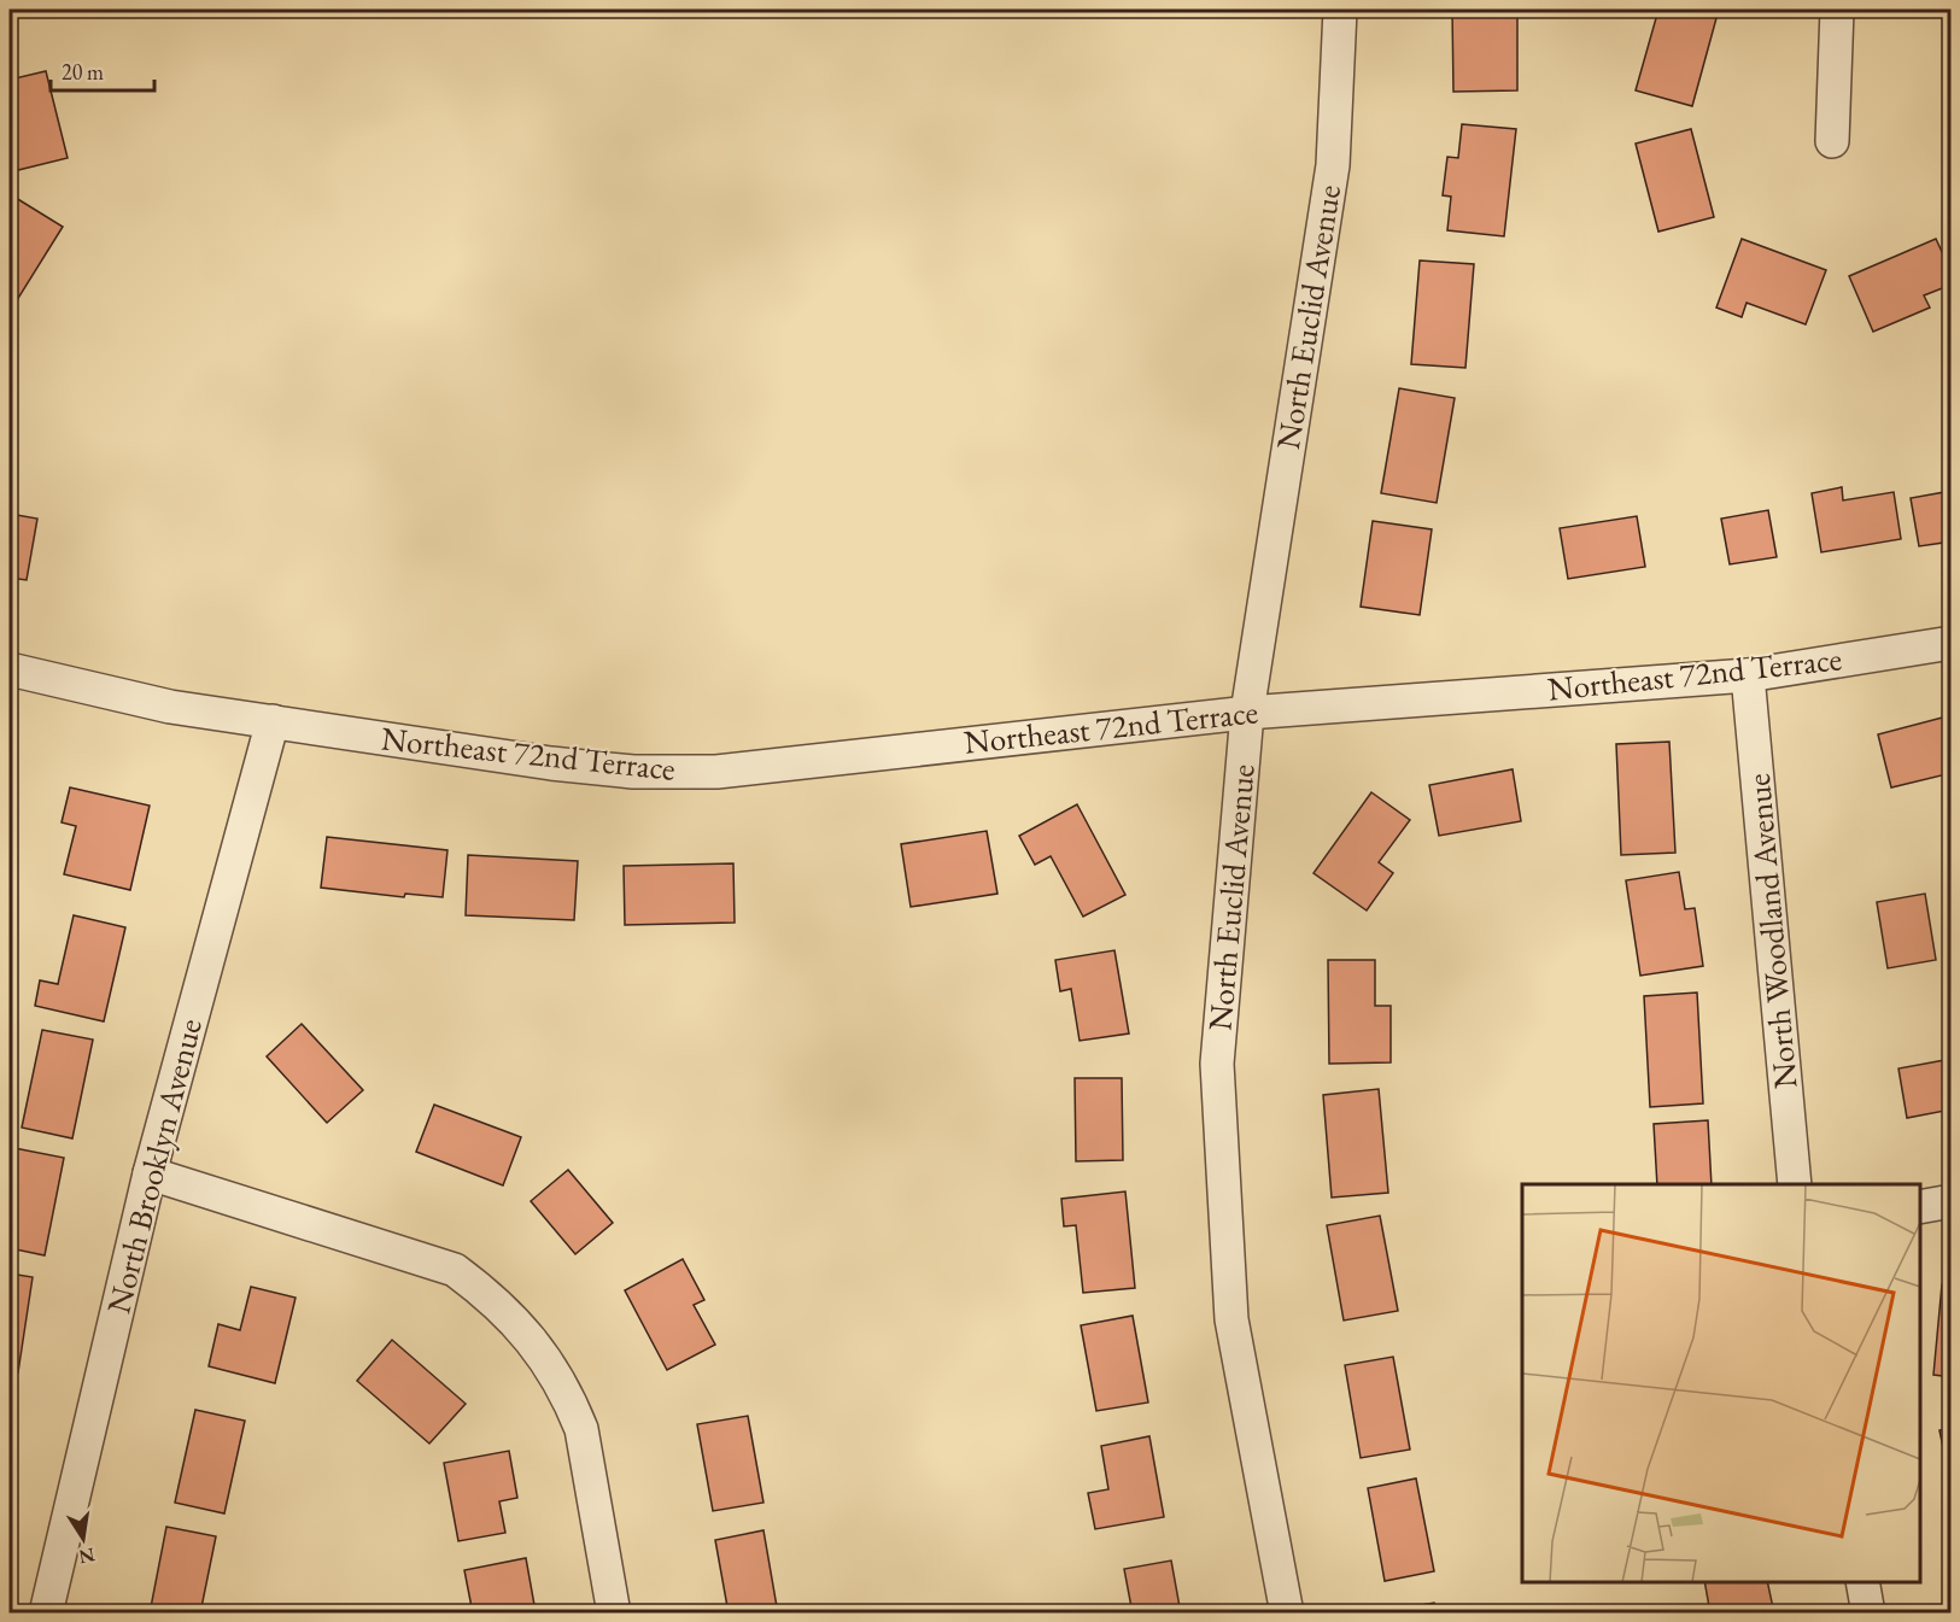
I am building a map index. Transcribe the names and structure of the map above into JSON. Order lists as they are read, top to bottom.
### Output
{
  "streets": {
    "street": [
      "North Euclid Avenue",
      "Northeast 72nd Terrace",
      "North Woodland Avenue",
      "North Brooklyn Avenue"
    ]
  },
  "crossings": [
    ["North Euclid Avenue", "Northeast 72nd Terrace"],
    ["Northeast 72nd Terrace", "North Woodland Avenue"],
    ["Northeast 72nd Terrace", "North Brooklyn Avenue"]
  ],
  "scale_bar": "20 m",
  "north": "bottom"
}
